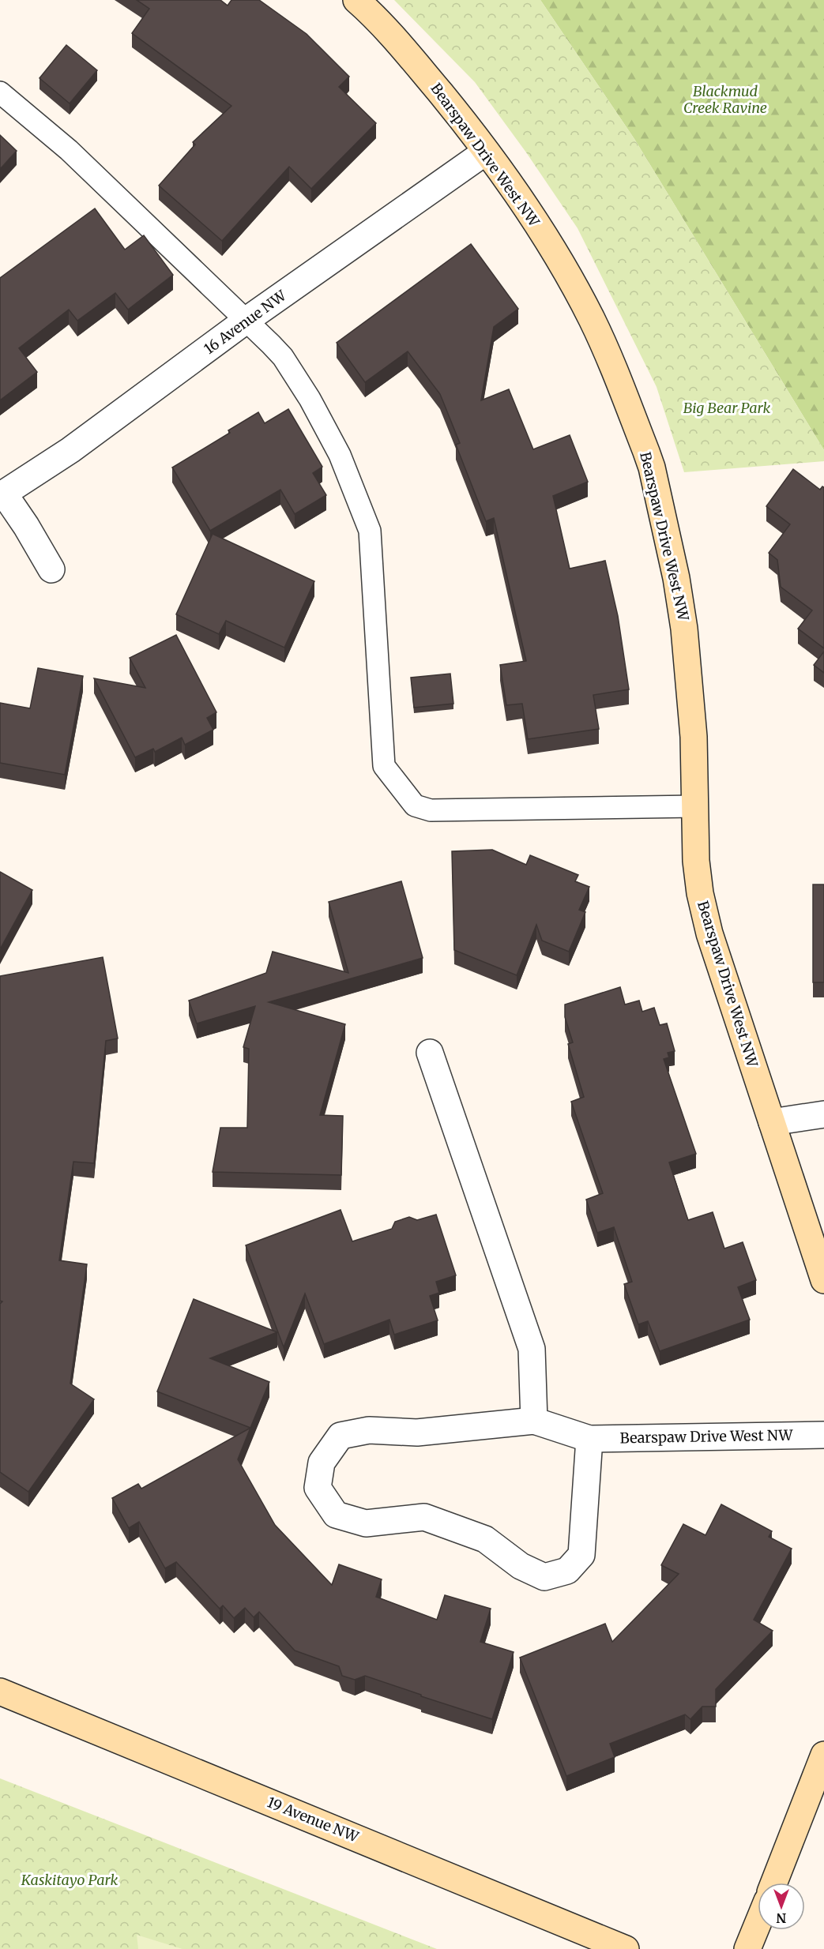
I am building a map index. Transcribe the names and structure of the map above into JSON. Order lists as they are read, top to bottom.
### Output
{
  "streets": {
    "street": ["Bearspaw Drive West NW", "16 Avenue NW", "19 Avenue NW"]
  },
  "crossings": [
    ["Bearspaw Drive West NW", "16 Avenue NW"]
  ],
  "parks": ["Blackmud Creek Ravine", "Big Bear Park", "Kaskitayo Park"],
  "north": "bottom"
}
